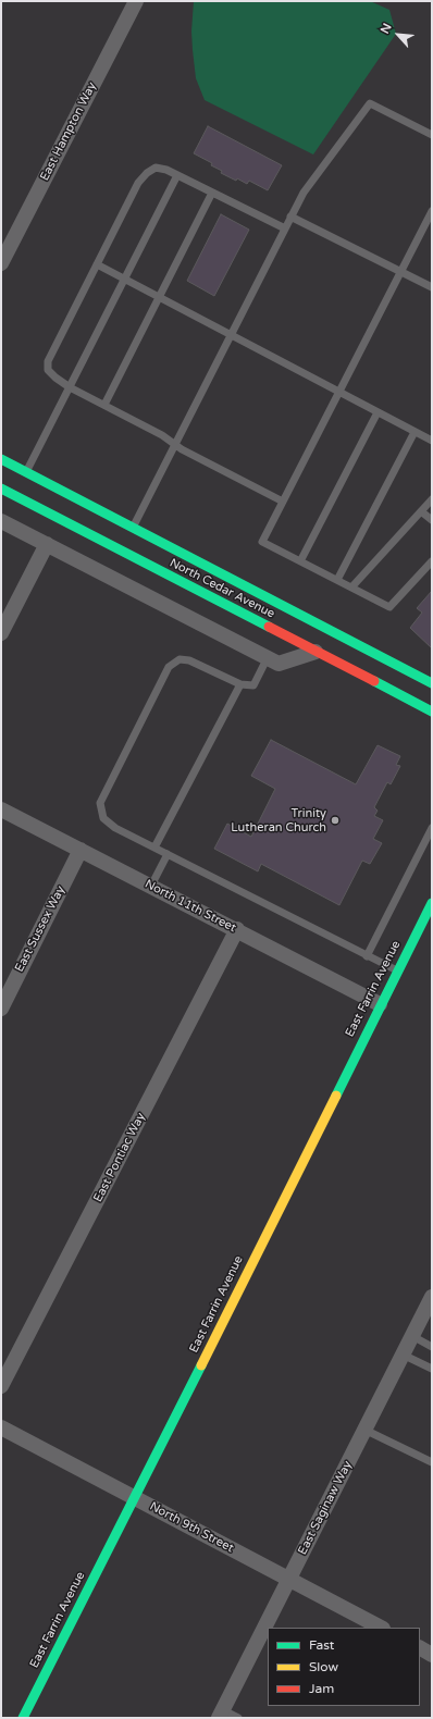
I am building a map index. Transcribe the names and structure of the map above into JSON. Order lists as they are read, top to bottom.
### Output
{
  "streets": {
    "main road": ["North Cedar Avenue", "East Farrin Avenue"],
    "street": [
      "East Hampton Way",
      "North 11th Street",
      "East Sussex Way",
      "East Pontiac Way",
      "East Saginaw Way",
      "North 9th Street"
    ]
  },
  "crossings": [
    ["North 11th Street", "East Sussex Way"],
    ["North 11th Street", "East Farrin Avenue"],
    ["North 11th Street", "East Pontiac Way"],
    ["East Farrin Avenue", "North 9th Street"],
    ["East Saginaw Way", "North 9th Street"]
  ],
  "places": ["Trinity Lutheran Church"],
  "legend": ["Fast", "Slow", "Jam"],
  "north": "top left"
}
